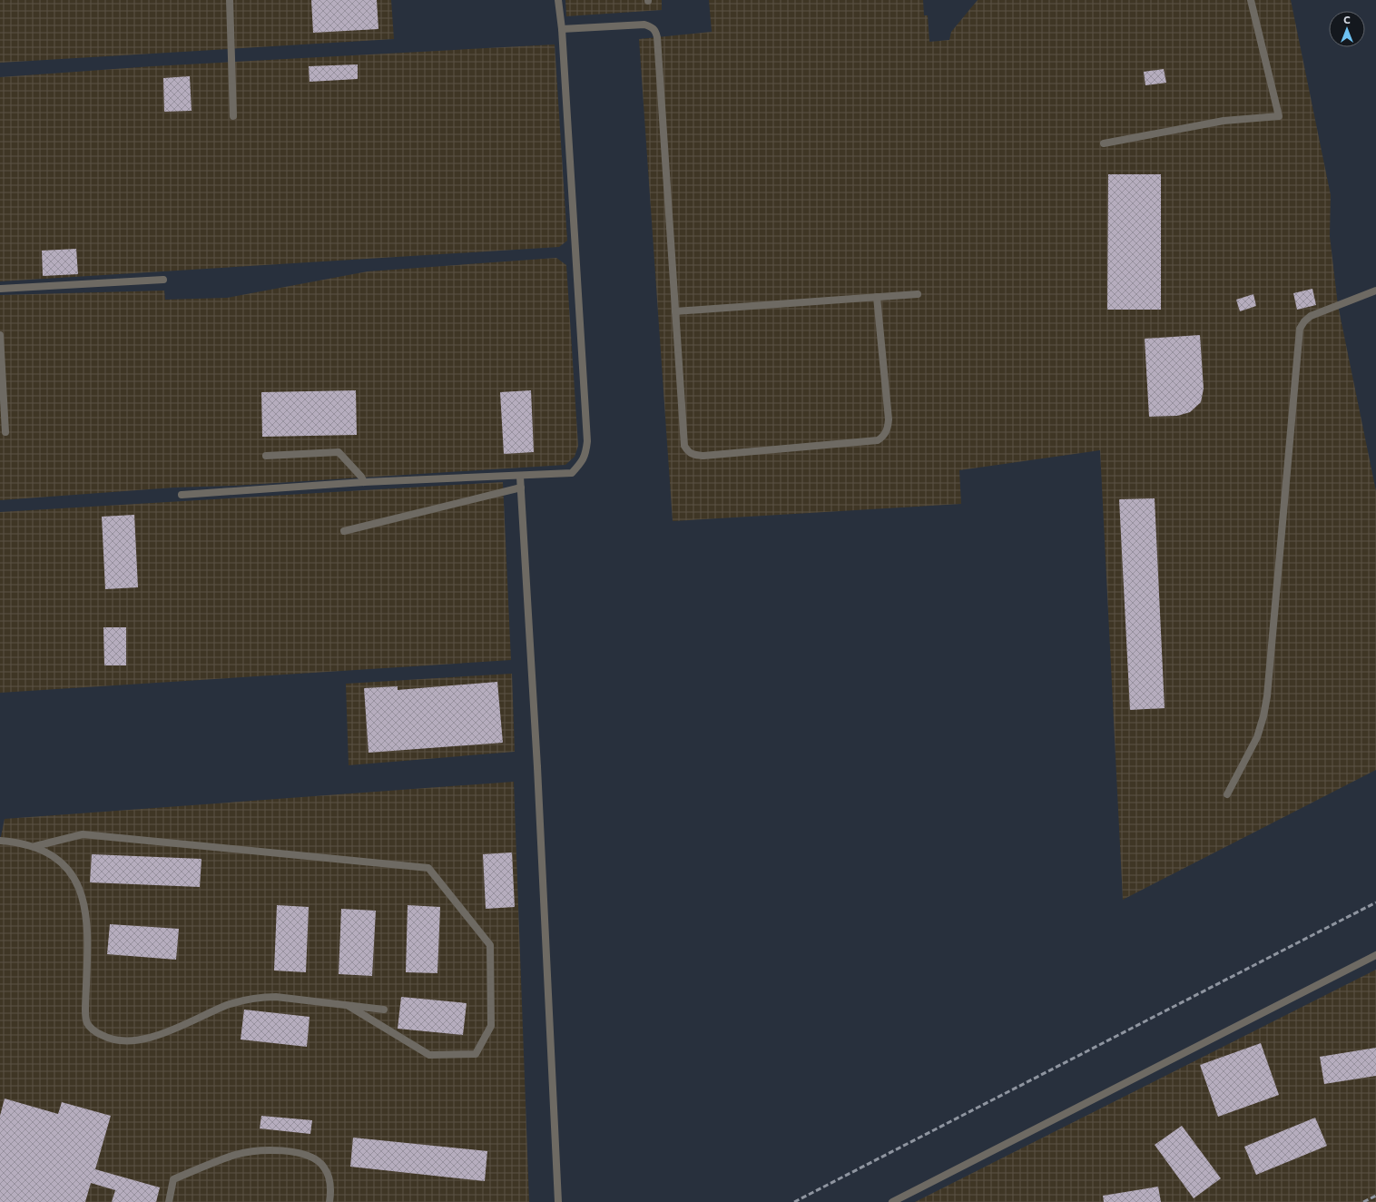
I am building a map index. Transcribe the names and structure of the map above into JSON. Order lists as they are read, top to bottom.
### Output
{
  "north": "top"
}
